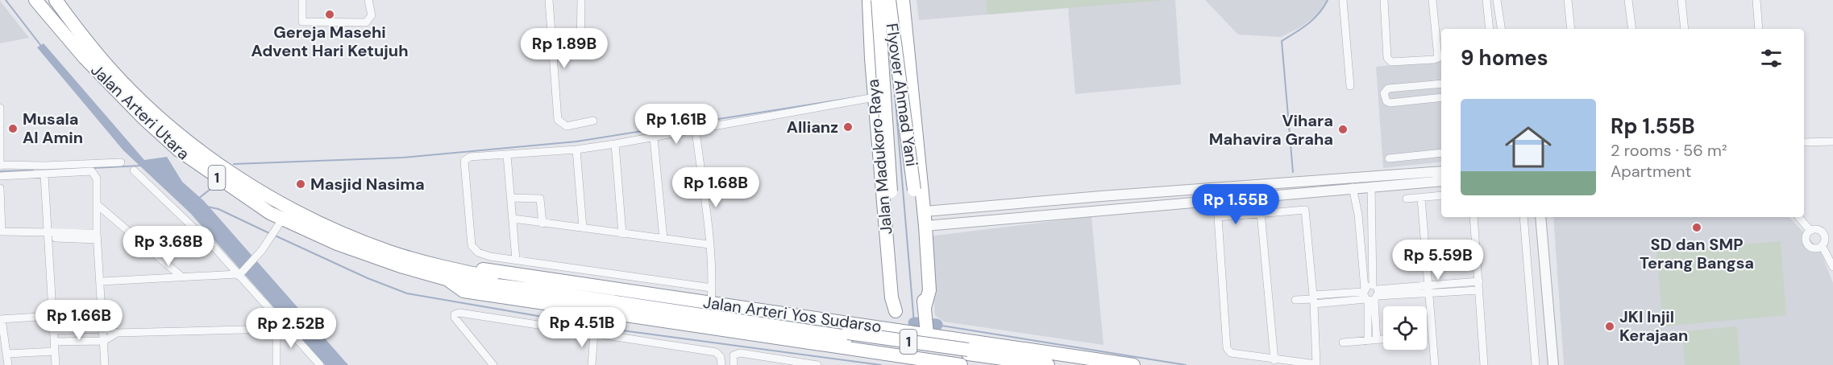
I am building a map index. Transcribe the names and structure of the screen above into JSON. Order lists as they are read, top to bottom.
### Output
{
  "streets": {
    "highway": [
      "Flyover Ahmad Yani",
      "Jalan Arteri Utara",
      "Jalan Madukoro Raya",
      "1",
      "Jalan Arteri Yos Sudarso"
    ]
  },
  "crossings": [
    ["Flyover Ahmad Yani", "Jalan Madukoro Raya"],
    ["Jalan Arteri Utara", "1"],
    ["Jalan Arteri Utara", "Jalan Arteri Yos Sudarso"],
    ["Jalan Madukoro Raya", "Jalan Arteri Yos Sudarso"],
    ["1", "Jalan Arteri Yos Sudarso"]
  ],
  "places": [
    "Gereja Masehi Advent Hari Ketujuh",
    "Allianz",
    "Musala Al Amin",
    "Vihara Mahavira Graha",
    "Masjid Nasima",
    "SD dan SMP Terang Bangsa",
    "JKI Injil Kerajaan"
  ],
  "page": {
    "price": [
      "Rp 1.89B",
      "Rp 1.61B",
      "Rp 1.68B",
      "Rp 1.55B",
      "Rp 3.68B",
      "Rp 5.59B",
      "Rp 1.66B",
      "Rp 4.51B",
      "Rp 2.52B"
    ],
    "heading": "9 homes",
    "list": [
      {
        "name": "Rp 1.55B",
        "note": "2 rooms · 56 m² · Apartment"
      }
    ]
  }
}
